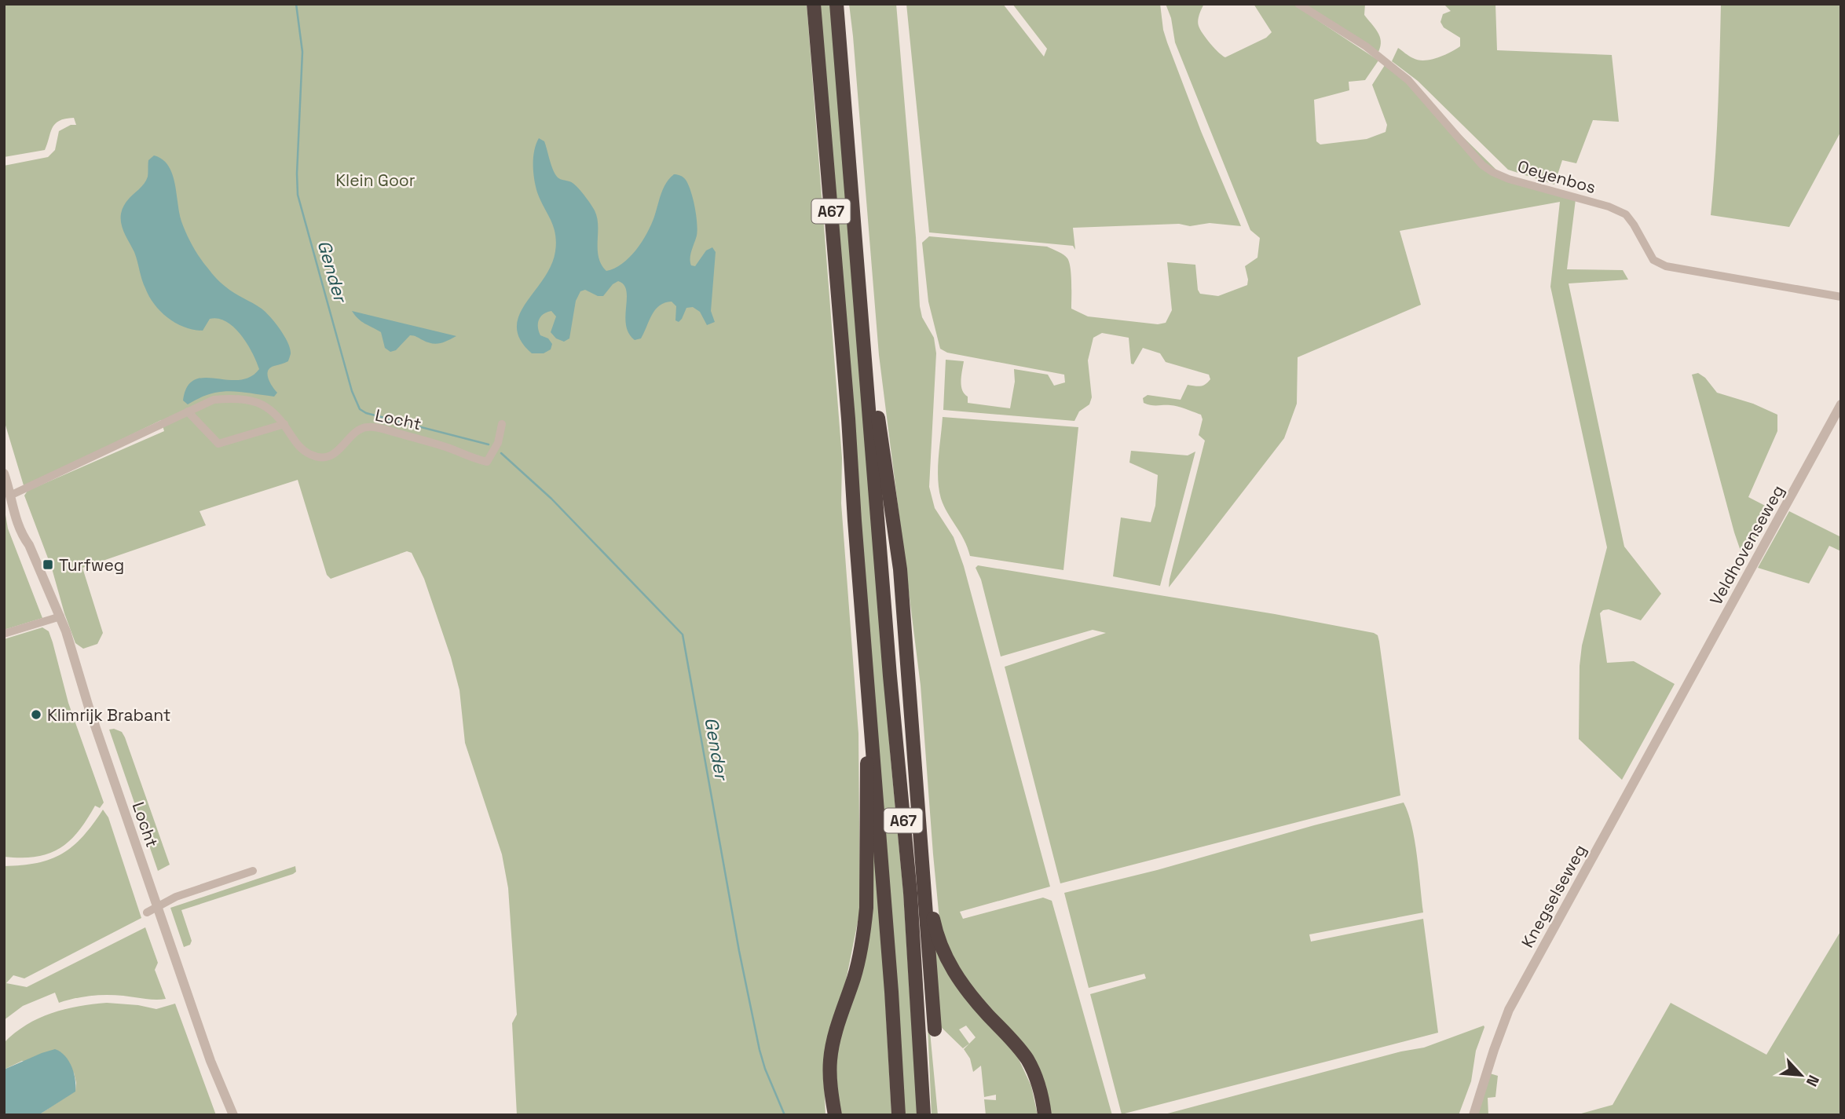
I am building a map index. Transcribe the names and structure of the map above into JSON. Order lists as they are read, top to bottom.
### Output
{
  "streets": {
    "highway": ["A67"],
    "street": [
      "Oeyenbos",
      "Locht",
      "Veldhovenseweg",
      "Knegselseweg"
    ]
  },
  "crossings": [
    ["Veldhovenseweg", "Knegselseweg"]
  ],
  "water": ["Gender"],
  "parks": ["Klein Goor"],
  "places": {
    "transit": ["Turfweg"],
    "other": ["Klimrijk Brabant"]
  },
  "north": "bottom right"
}
